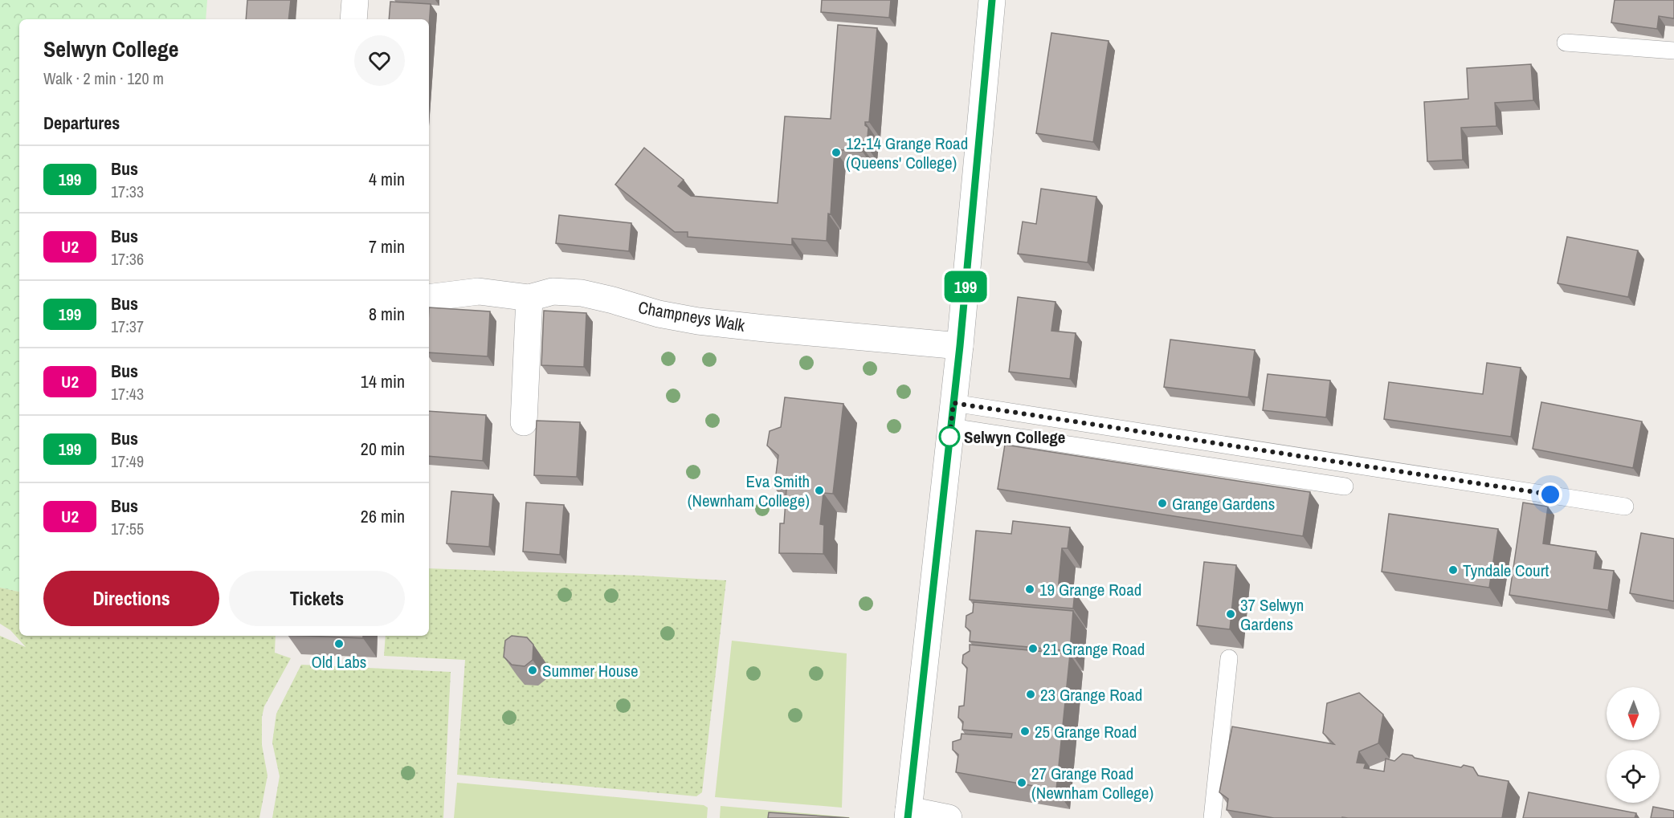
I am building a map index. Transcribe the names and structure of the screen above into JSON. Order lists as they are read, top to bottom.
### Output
{
  "streets": {
    "street": ["Champneys Walk"]
  },
  "places": [
    "12-14 Grange Road (Queens' College)",
    "Selwyn College",
    "Eva Smith (Newnham College)",
    "Grange Gardens",
    "Tyndale Court",
    "19 Grange Road",
    "37 Selwyn Gardens",
    "Old Labs",
    "21 Grange Road",
    "Summer House",
    "23 Grange Road",
    "25 Grange Road",
    "27 Grange Road (Newnham College)"
  ],
  "lines": ["bus line 199"],
  "north": "bottom",
  "page": {
    "on_map": "199",
    "heading": [
      ["Selwyn College", "Walk · 2 min · 120 m"],
      "Departures"
    ],
    "list": [
      {
        "mark": "199",
        "name": "Bus",
        "note": "17:33",
        "value": "4 min"
      },
      {
        "mark": "U2",
        "name": "Bus",
        "note": "17:36",
        "value": "7 min"
      },
      {
        "mark": "199",
        "name": "Bus",
        "note": "17:37",
        "value": "8 min"
      },
      {
        "mark": "U2",
        "name": "Bus",
        "note": "17:43",
        "value": "14 min"
      },
      {
        "mark": "199",
        "name": "Bus",
        "note": "17:49",
        "value": "20 min"
      },
      {
        "mark": "U2",
        "name": "Bus",
        "note": "17:55",
        "value": "26 min"
      }
    ],
    "buttons": ["Directions", "Tickets"]
  }
}
